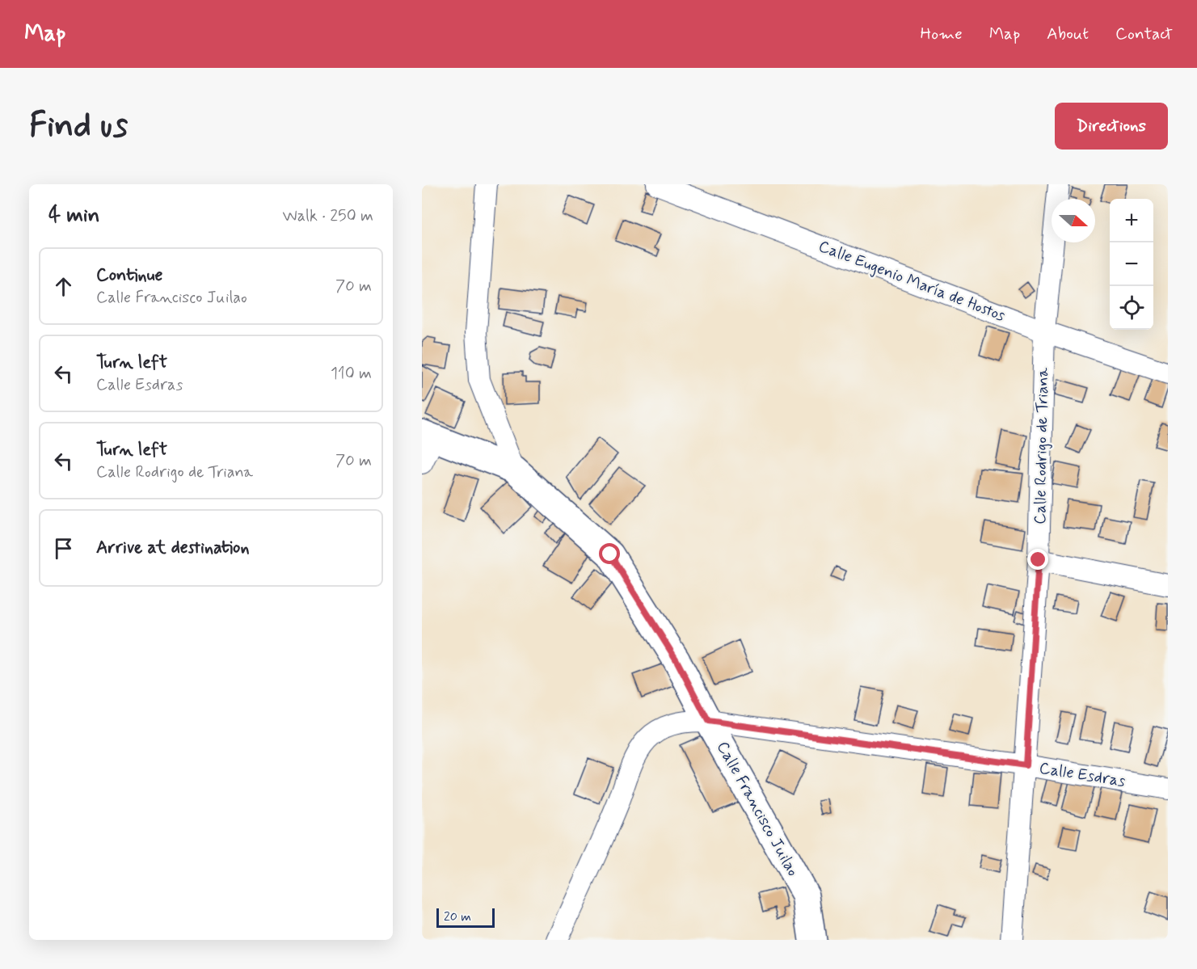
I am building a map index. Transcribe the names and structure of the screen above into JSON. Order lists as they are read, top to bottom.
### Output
{
  "streets": {
    "street": [
      "Calle Eugenio María de Hostos",
      "Calle Rodrigo de Triana",
      "Calle Esdras",
      "Calle Francisco Juilao"
    ]
  },
  "crossings": [
    ["Calle Eugenio María de Hostos", "Calle Rodrigo de Triana"],
    ["Calle Rodrigo de Triana", "Calle Esdras"],
    ["Calle Esdras", "Calle Francisco Juilao"]
  ],
  "scale_bar": "20 m",
  "north": "right",
  "page": {
    "header": "Map",
    "nav": [
      "Home",
      "Map",
      "About",
      "Contact"
    ],
    "buttons": "Directions",
    "title": "Find us",
    "heading": ["4 min", "Walk · 250 m"],
    "map_buttons": ["+", "−"],
    "list": [
      ["Continue", "Calle Francisco Juilao", "70 m"],
      ["Turn left", "Calle Esdras", "110 m"],
      ["Turn left", "Calle Rodrigo de Triana", "70 m"],
      "Arrive at destination"
    ],
    "scale": "20 m"
  }
}
